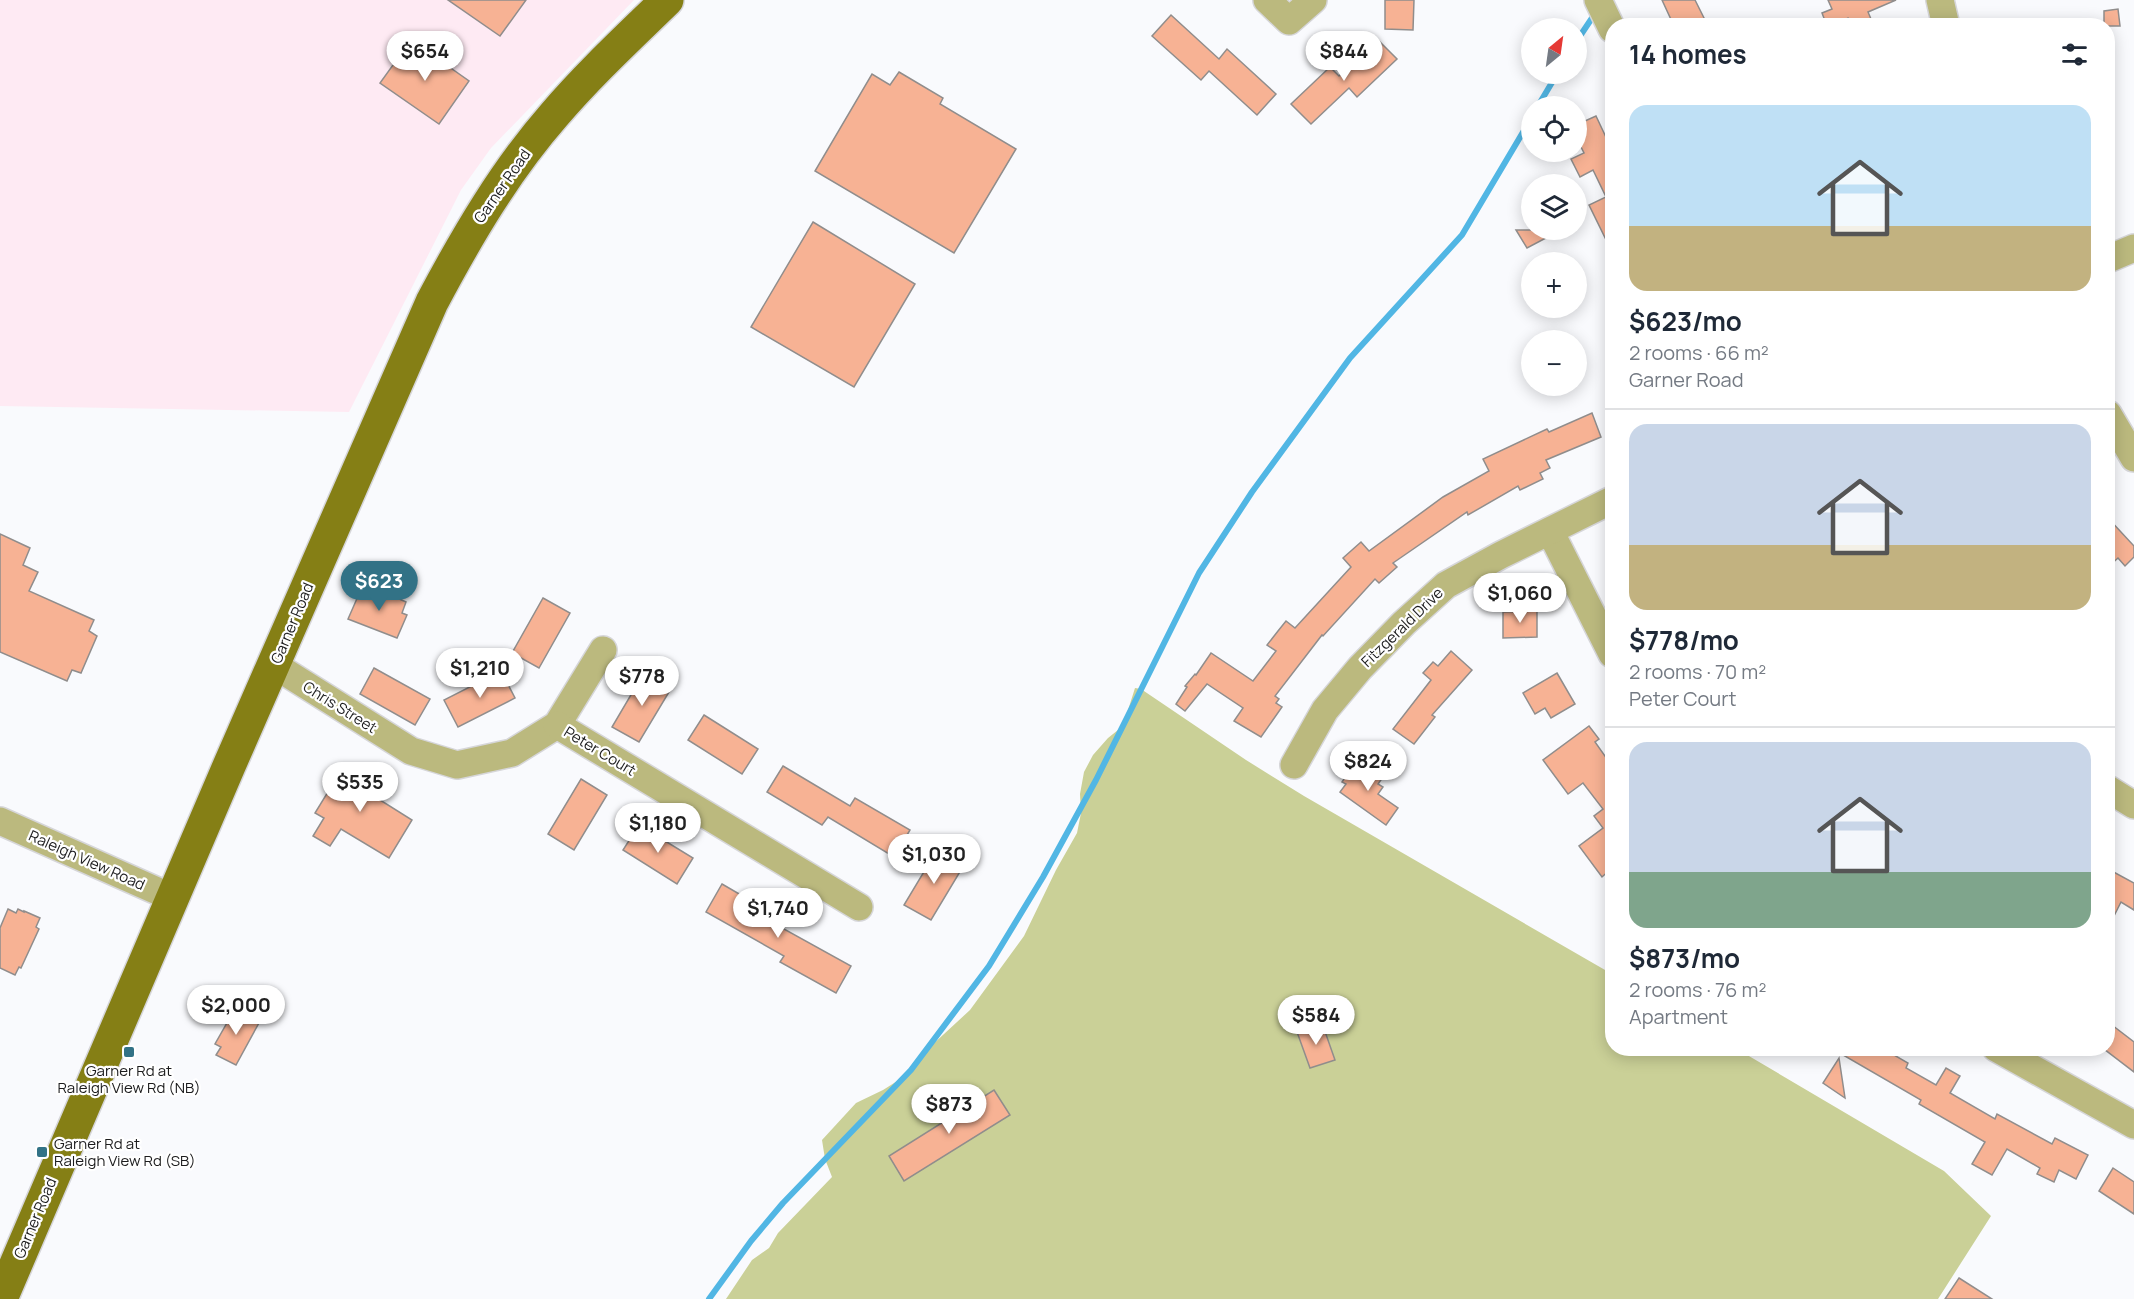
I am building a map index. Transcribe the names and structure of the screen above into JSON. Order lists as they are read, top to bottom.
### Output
{
  "streets": {
    "main road": ["Garner Road"],
    "street": [
      "Fitzgerald Drive",
      "Chris Street",
      "Peter Court",
      "Raleigh View Road"
    ]
  },
  "crossings": [
    ["Garner Road", "Chris Street"],
    ["Garner Road", "Raleigh View Road"],
    ["Chris Street", "Peter Court"]
  ],
  "places": {
    "transit": ["Garner Rd at Raleigh View Rd (NB)", "Garner Rd at Raleigh View Rd (SB)"]
  },
  "north": "top right",
  "page": {
    "map_buttons": ["+", "−"],
    "heading": "14 homes",
    "price": [
      "$654",
      "$844",
      "$623",
      "$1,060",
      "$1,210",
      "$778",
      "$824",
      "$535",
      "$1,180",
      "$1,030",
      "$1,740",
      "$2,000",
      "$584",
      "$873"
    ],
    "list": [
      {
        "name": "$623/mo",
        "note": "2 rooms · 66 m² · Garner Road"
      },
      {
        "name": "$778/mo",
        "note": "2 rooms · 70 m² · Peter Court"
      },
      {
        "name": "$873/mo",
        "note": "2 rooms · 76 m² · Apartment"
      }
    ]
  }
}
